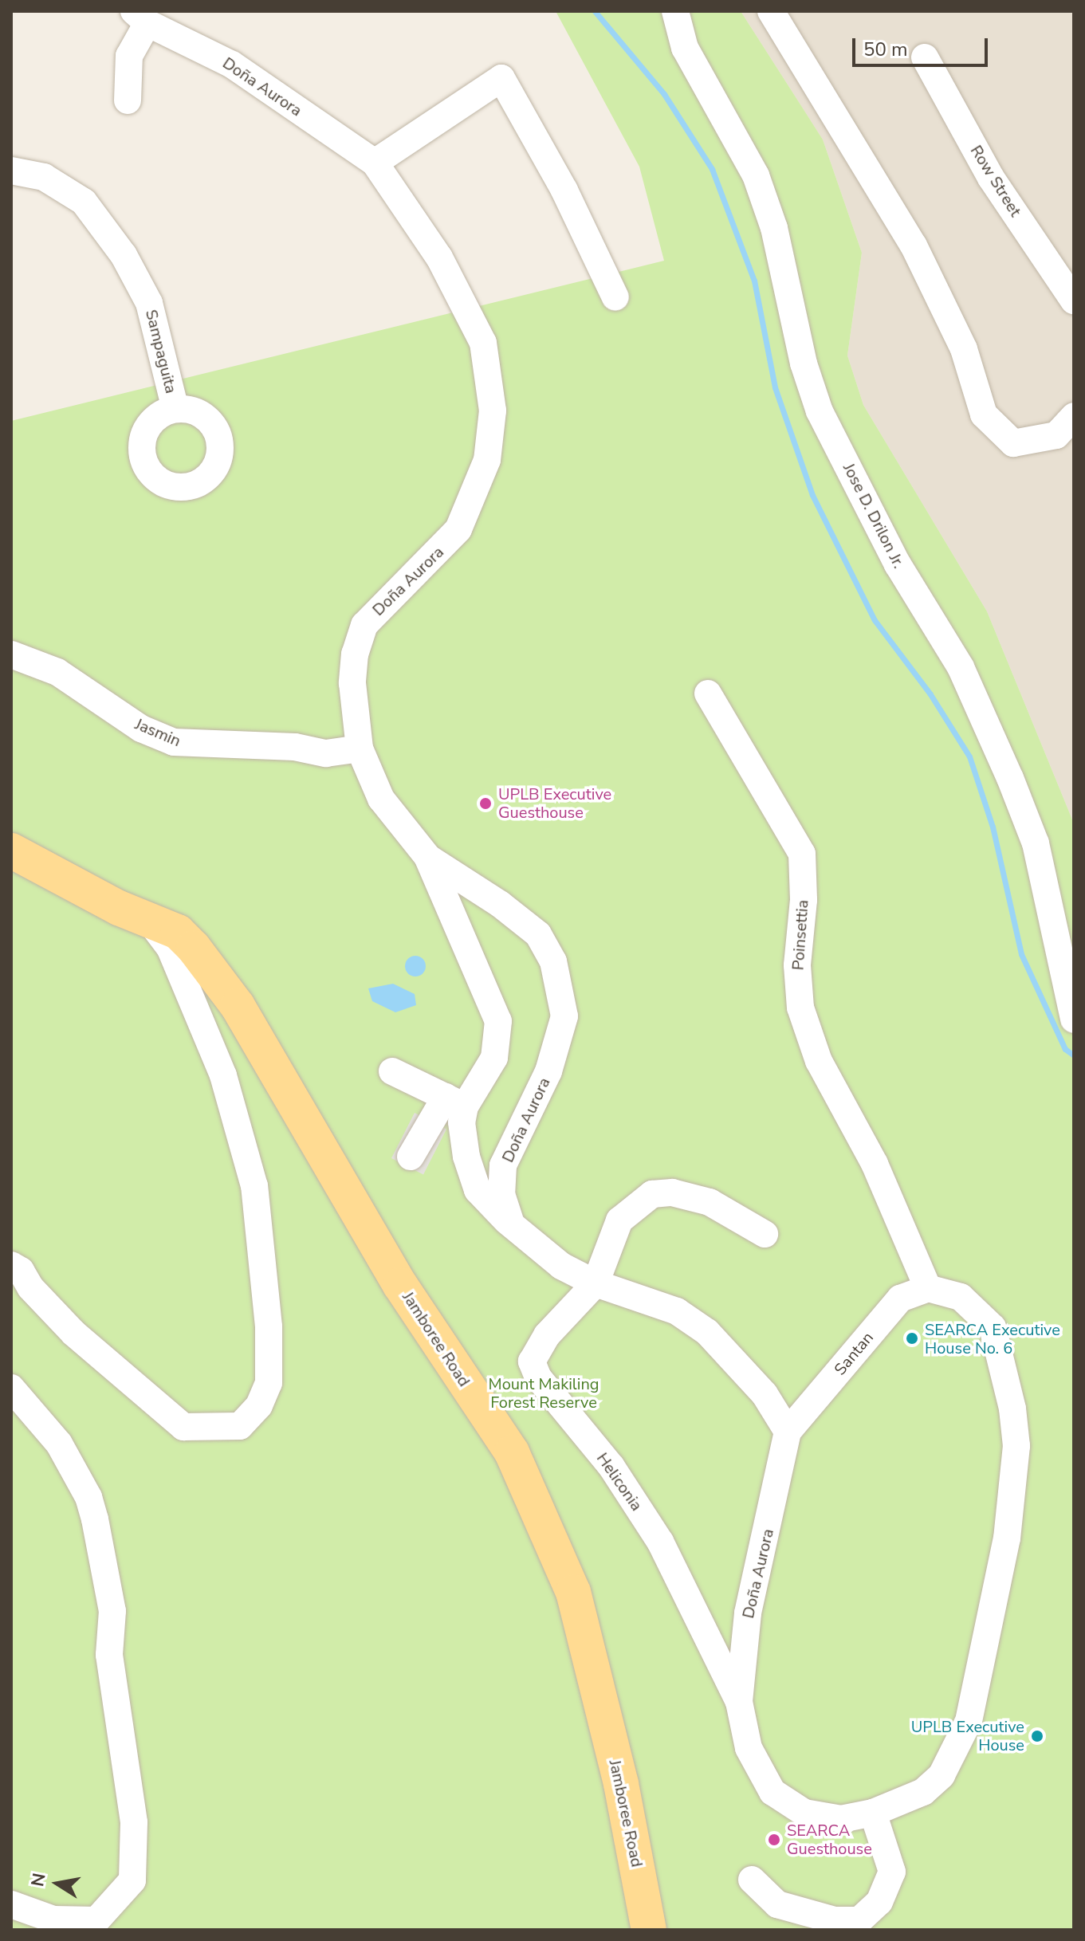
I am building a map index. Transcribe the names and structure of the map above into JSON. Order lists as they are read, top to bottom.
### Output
{
  "streets": {
    "main road": ["Jamboree Road"],
    "street": [
      "Doña Aurora",
      "Row Street",
      "Sampaguita",
      "Jose D. Drilon Jr.",
      "Jasmin",
      "Poinsettia",
      "Santan",
      "Heliconia"
    ]
  },
  "crossings": [
    ["Doña Aurora", "Jasmin"],
    ["Doña Aurora", "Poinsettia"],
    ["Doña Aurora", "Santan"],
    ["Doña Aurora", "Heliconia"],
    ["Poinsettia", "Santan"]
  ],
  "parks": ["Mount Makiling Forest Reserve"],
  "places": [
    "UPLB Executive Guesthouse",
    "SEARCA Executive House No. 6",
    "UPLB Executive House",
    "SEARCA Guesthouse"
  ],
  "scale_bar": "50 m",
  "north": "left"
}
